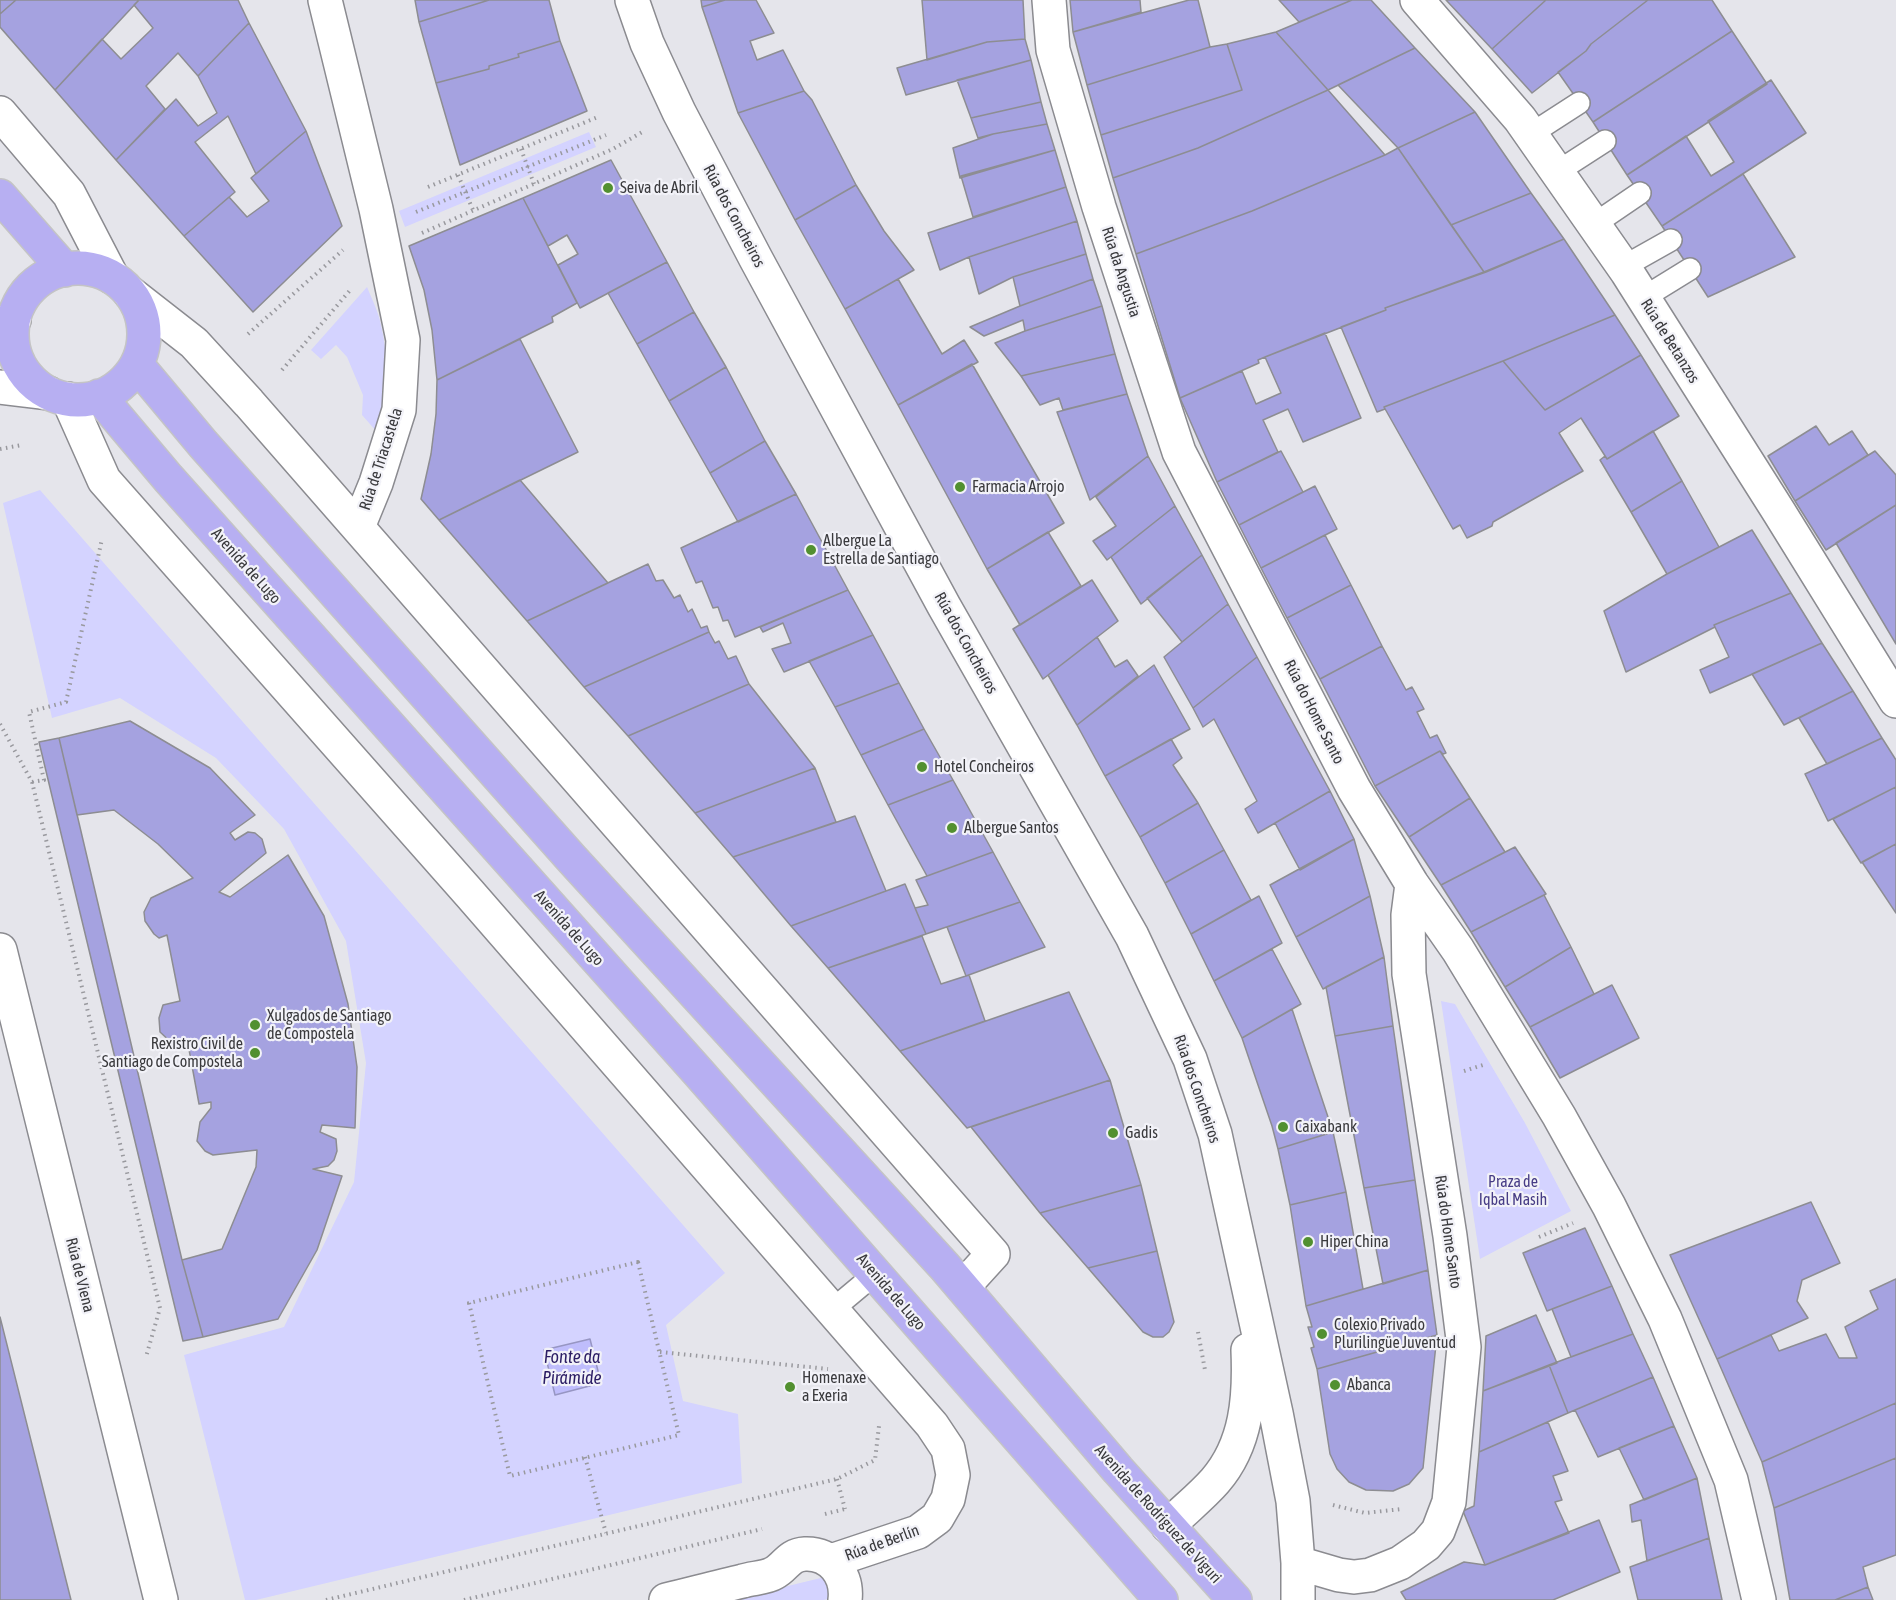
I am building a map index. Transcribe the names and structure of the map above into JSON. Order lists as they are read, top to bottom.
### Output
{
  "streets": {
    "main road": ["Avenida de Lugo", "Avenida de Rodríguez de Viguri"],
    "street": [
      "Rúa dos Concheiros",
      "Rúa da Angustia",
      "Rúa de Betanzos",
      "Rúa de Triacastela",
      "Rúa do Home Santo",
      "Rúa de Viena",
      "Rúa de Berlín"
    ]
  },
  "crossings": [
    ["Rúa dos Concheiros", "Rúa do Home Santo"],
    ["Rúa dos Concheiros", "Avenida de Rodríguez de Viguri"],
    ["Rúa da Angustia", "Rúa do Home Santo"]
  ],
  "water": ["Fonte da Pirámide"],
  "parks": ["Praza de Iqbal Masih"],
  "places": [
    "Seiva de Abril",
    "Farmacia Arrojo",
    "Albergue La Estrella de Santiago",
    "Hotel Concheiros",
    "Albergue Santos",
    "Xulgados de Santiago de Compostela",
    "Rexistro Civil de Santiago de Compostela",
    "Caixabank",
    "Gadis",
    "Hiper China",
    "Colexio Privado Plurilingüe Juventud",
    "Abanca",
    "Homenaxe a Exeria"
  ]
}
